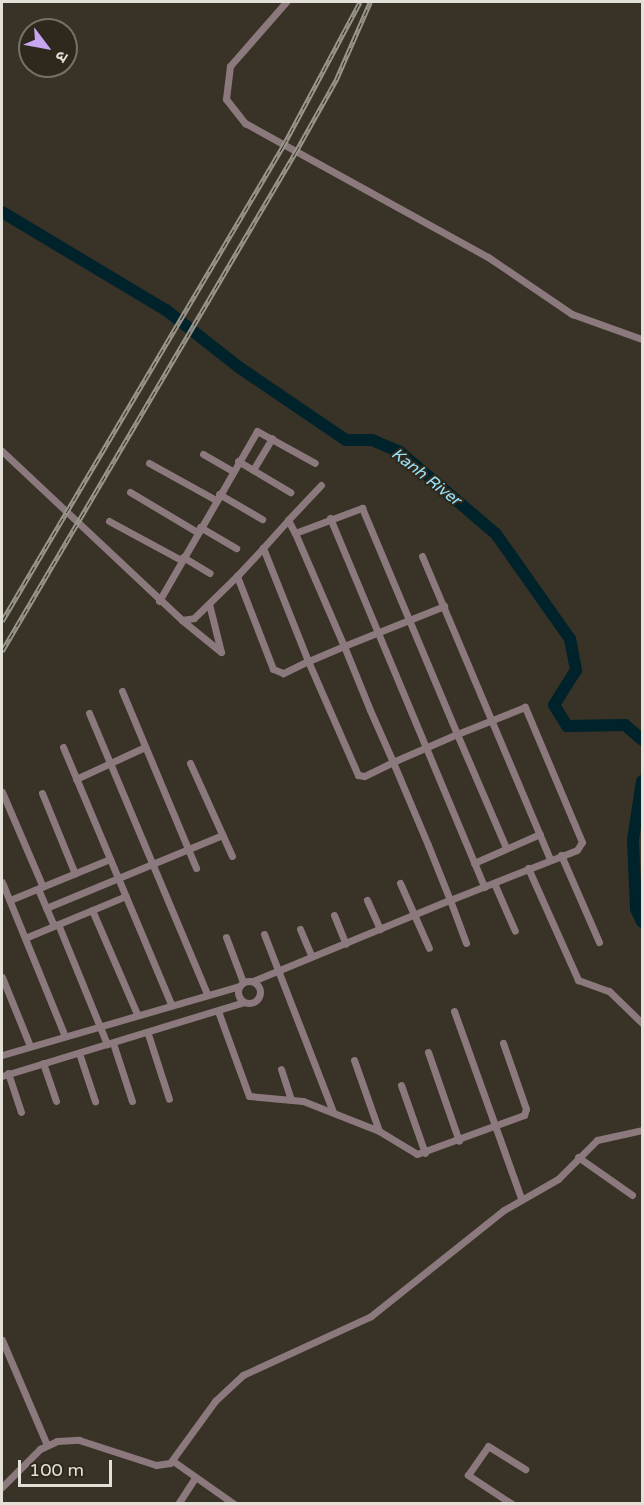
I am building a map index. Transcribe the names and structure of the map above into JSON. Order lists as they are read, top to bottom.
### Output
{
  "water": ["Kanh River"],
  "scale_bar": "100 m",
  "north": "bottom right"
}
